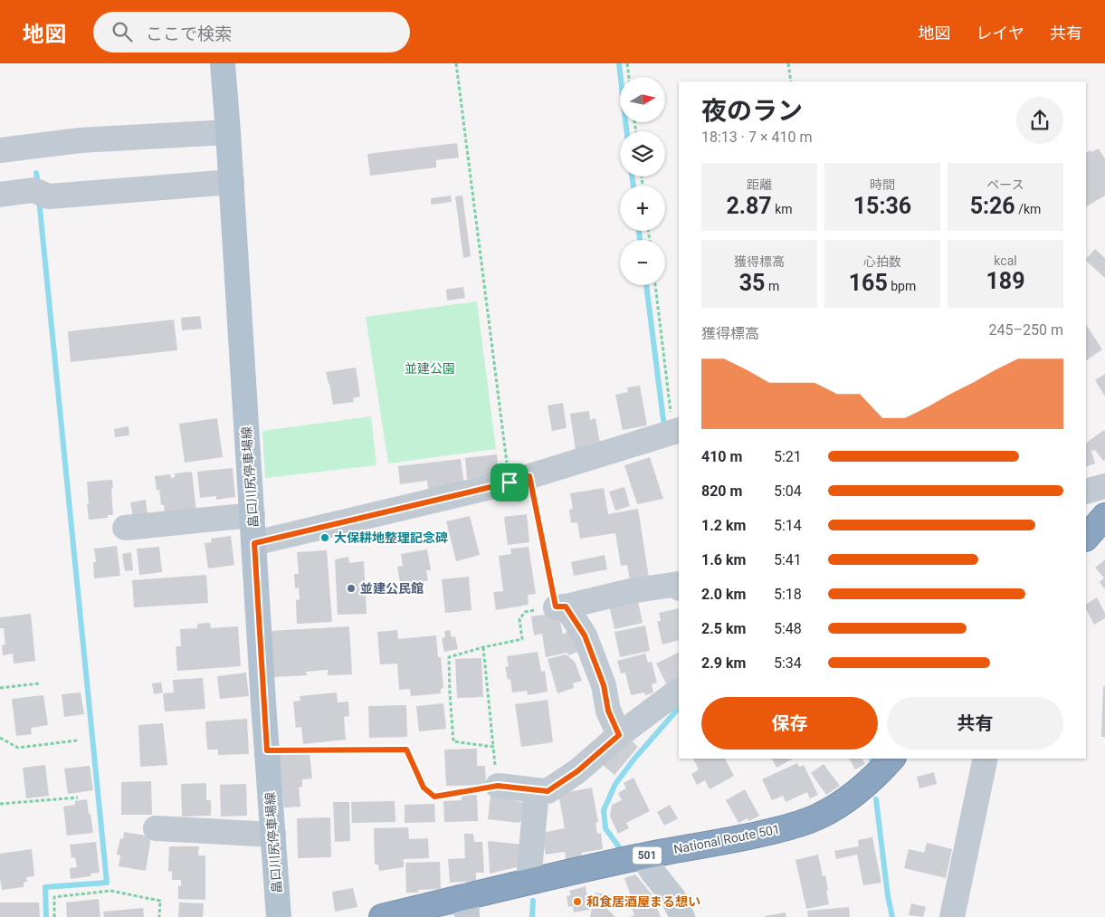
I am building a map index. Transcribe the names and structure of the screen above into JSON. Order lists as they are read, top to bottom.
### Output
{
  "streets": {
    "highway": ["National Route 501", "501"],
    "main road": ["畠口川尻停車場線"]
  },
  "parks": ["並建公園"],
  "places": ["大保耕地整理記念碑", "並建公民館", "和食居酒屋まる想い"],
  "north": "right",
  "page": {
    "header": "地図",
    "search": "ここで検索",
    "nav": ["地図", "レイヤ", "共有"],
    "map_buttons": ["+", "−"],
    "heading": ["夜のラン", "18:13 · 7 × 410 m"],
    "stats": [
      ["距離", "2.87 km"],
      ["時間", "15:36"],
      ["ペース", "5:26 /km"],
      ["獲得標高", "35 m"],
      ["心拍数", "165 bpm"],
      ["kcal", "189"]
    ],
    "chart": ["獲得標高", "245–250 m"],
    "list": [
      {
        "name": "410 m",
        "note": "5:21"
      },
      {
        "name": "820 m",
        "note": "5:04"
      },
      {
        "name": "1.2 km",
        "note": "5:14"
      },
      {
        "name": "1.6 km",
        "note": "5:41"
      },
      {
        "name": "2.0 km",
        "note": "5:18"
      },
      {
        "name": "2.5 km",
        "note": "5:48"
      },
      {
        "name": "2.9 km",
        "note": "5:34"
      }
    ],
    "buttons": ["保存", "共有"]
  }
}
